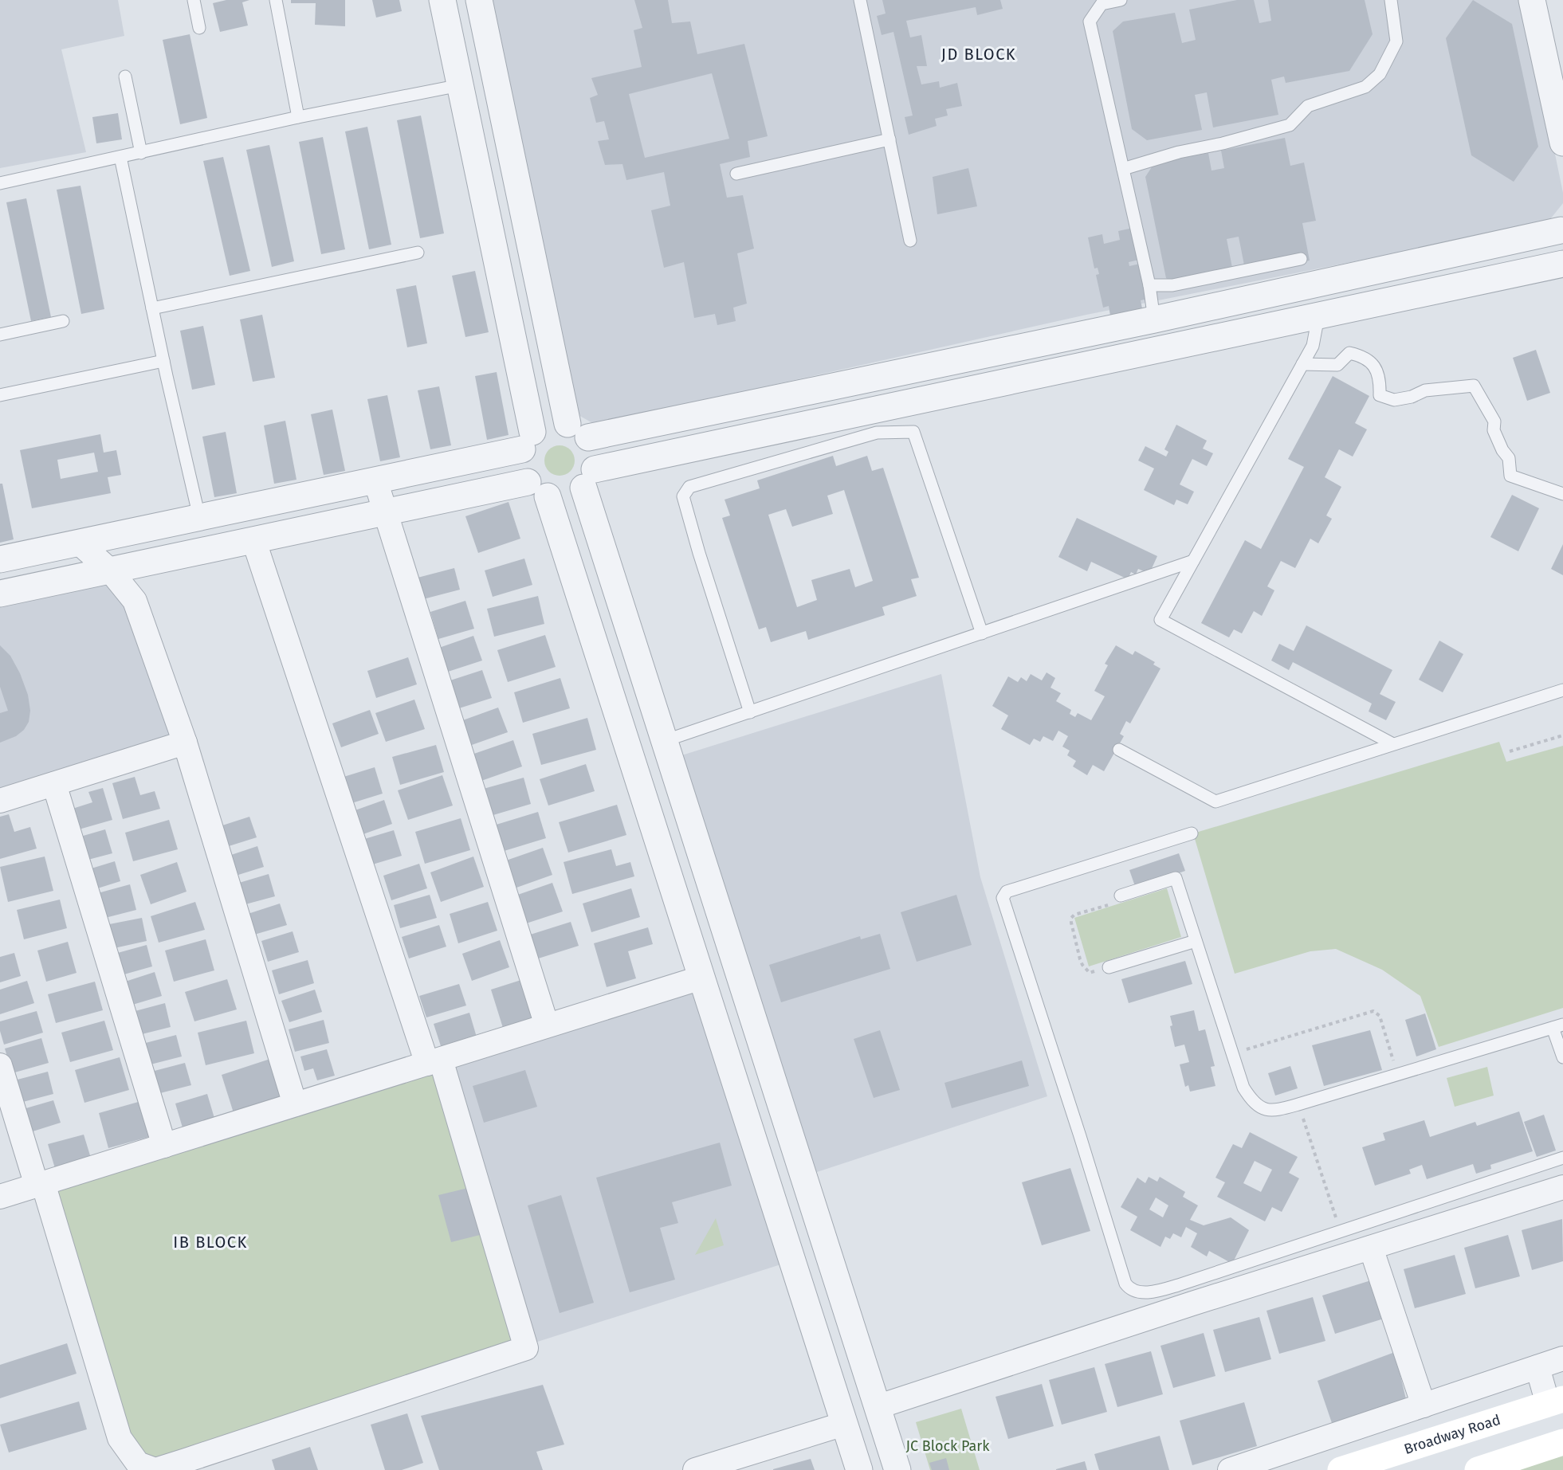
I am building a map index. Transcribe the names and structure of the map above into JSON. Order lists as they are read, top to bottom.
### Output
{
  "streets": {
    "main road": ["Broadway Road"]
  },
  "districts": ["JD BLOCK", "IB BLOCK"],
  "parks": ["JC Block Park"]
}
